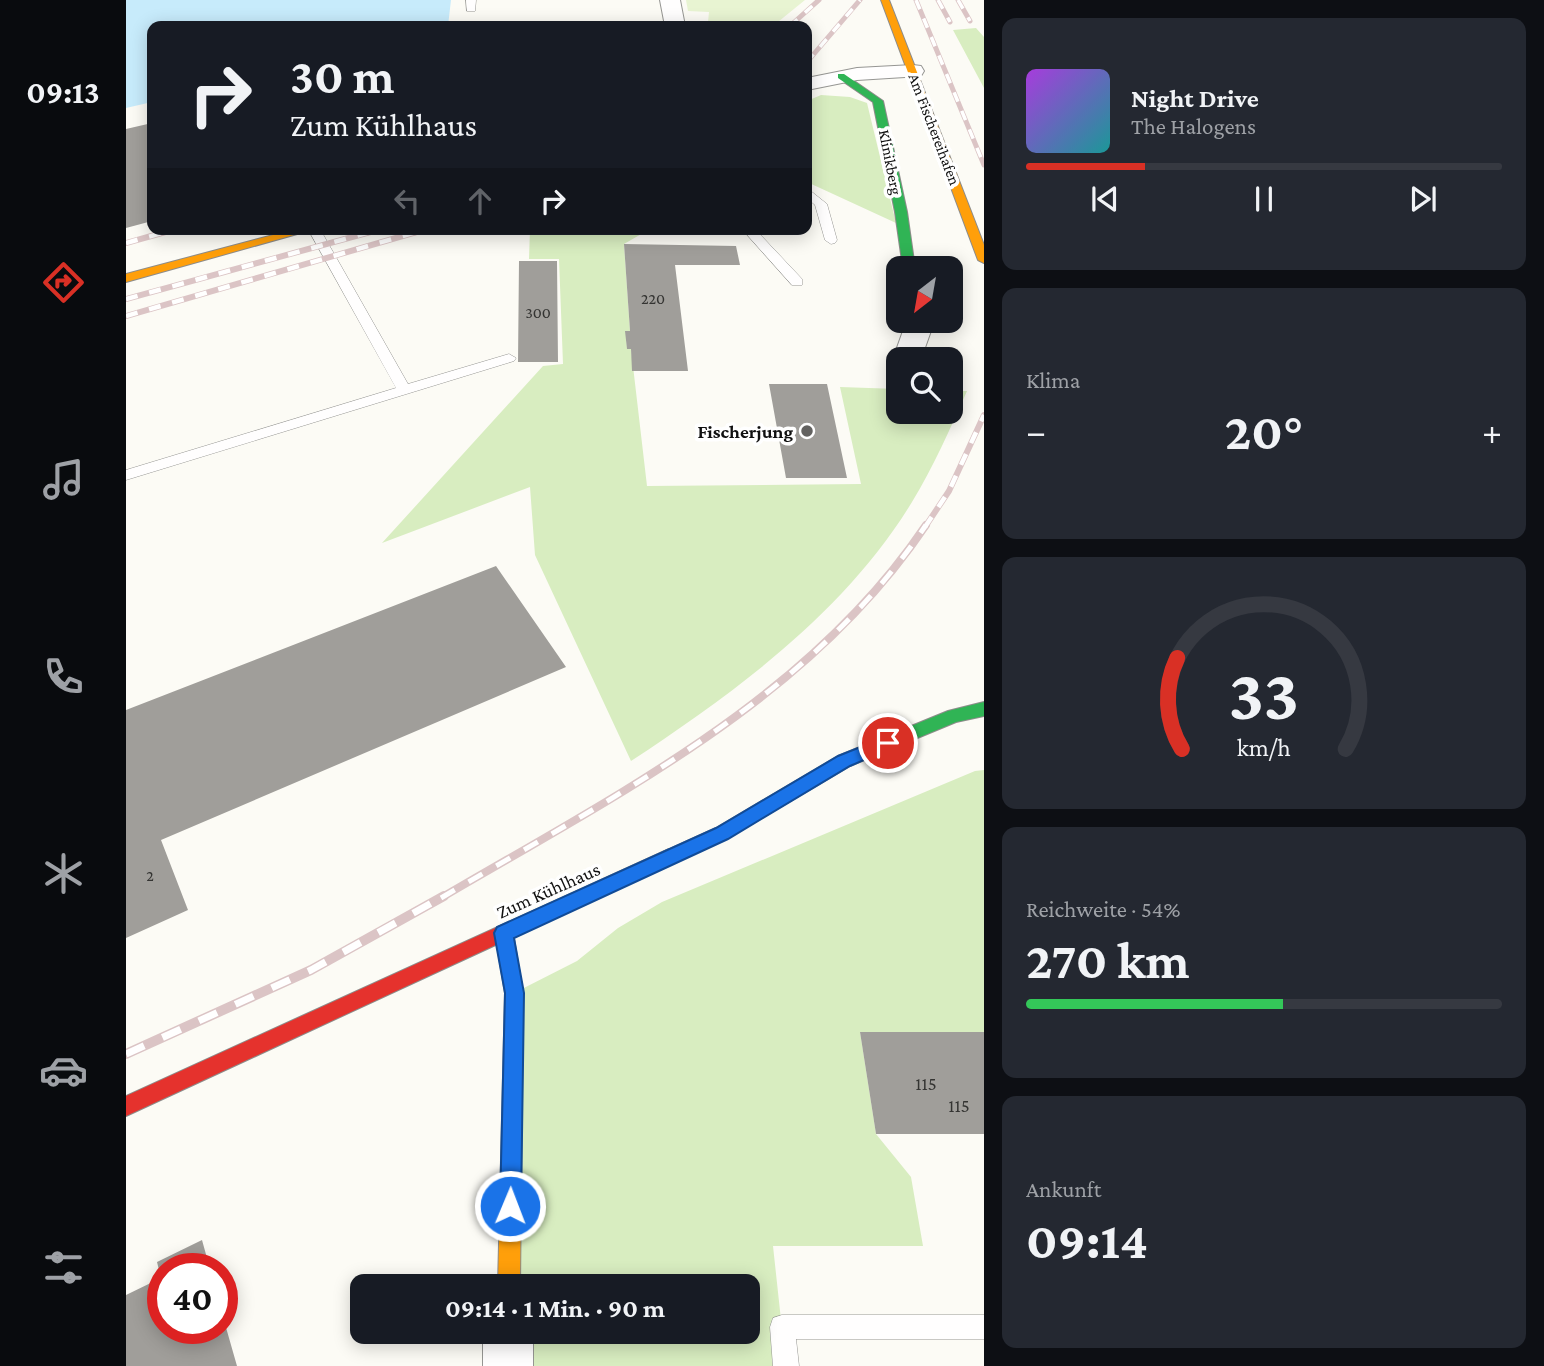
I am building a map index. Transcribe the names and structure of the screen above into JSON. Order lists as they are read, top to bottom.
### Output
{
  "streets": {
    "street": ["Am Fischereihafen", "Klinikberg", "Zum Kühlhaus"]
  },
  "places": ["Fischerjung"],
  "house_numbers": [
    "220",
    "300",
    "2",
    "115",
    "115"
  ],
  "north": "bottom left",
  "page": {
    "tabs": "09:13",
    "turn": ["30 m", "Zum Kühlhaus"],
    "song": ["Night Drive", "The Halogens"],
    "tile": [
      "Klima",
      ["Reichweite · 54%", "270 km"],
      ["Ankunft", "09:14"]
    ],
    "heat": ["−", "20°", "+"],
    "limit": "40",
    "trip": "09:14 · 1 Min. · 90 m",
    "gauge": ["33", "km/h"]
  }
}
